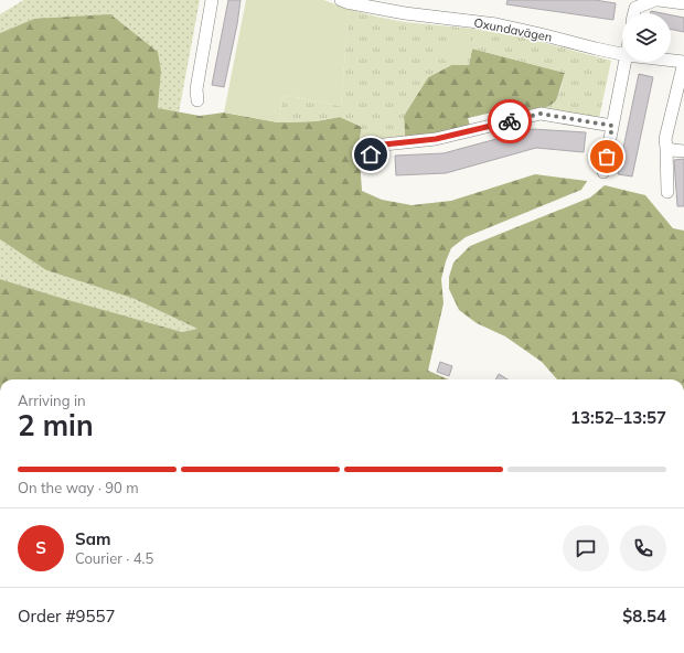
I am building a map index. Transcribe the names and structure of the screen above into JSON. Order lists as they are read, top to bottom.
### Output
{
  "streets": {
    "street": ["Oxundavägen"]
  },
  "page": {
    "heading": ["2 min", "Arriving in", "13:52–13:57"],
    "panel": [
      "Sam",
      "Courier · 4.5",
      "Order #9557",
      "$8.54"
    ],
    "bar": "On the way · 90 m",
    "round": "S"
  }
}
